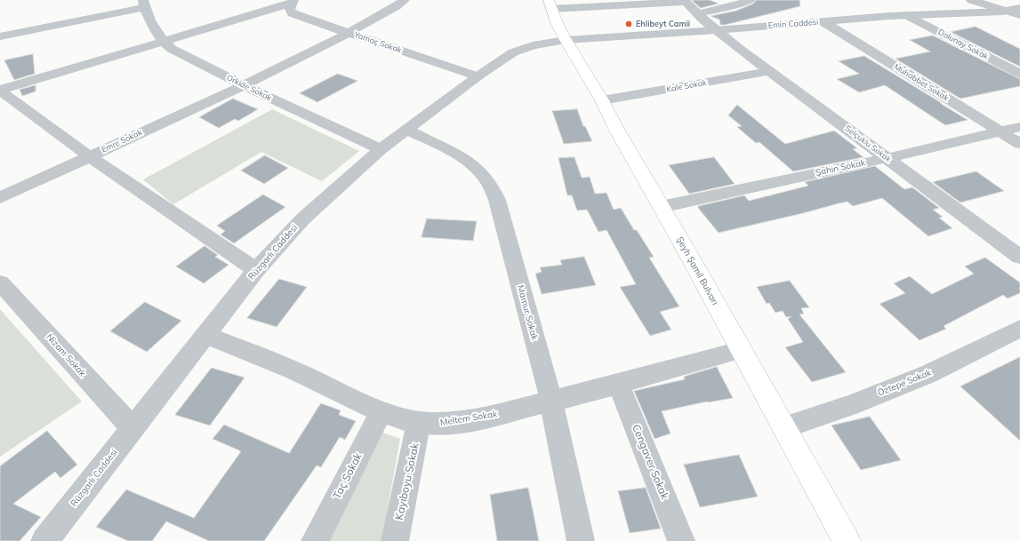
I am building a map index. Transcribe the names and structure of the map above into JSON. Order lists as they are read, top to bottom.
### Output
{
  "streets": {
    "main road": ["Şeyh Şamil Bulvarı"],
    "street": [
      "Emin Caddesi",
      "Yamaç Sokak",
      "Dolunay Sokak",
      "Muhabbet Sokak",
      "Kale Sokak",
      "Orkide Sokak",
      "Emre Sokak",
      "Selçuklu Sokak",
      "Şahin Sokak",
      "Rüzgarlı Caddesi",
      "Mamur Sokak",
      "Nizam Sokak",
      "Öztepe Sokak",
      "Meltem Sokak",
      "Cengaver Sokak",
      "Taç Sokak",
      "Kayıboyu Sokak"
    ]
  },
  "crossings": [
    ["Emin Caddesi", "Dolunay Sokak"],
    ["Emin Caddesi", "Muhabbet Sokak"],
    ["Emin Caddesi", "Selçuklu Sokak"],
    ["Emin Caddesi", "Rüzgarlı Caddesi"],
    ["Emin Caddesi", "Şeyh Şamil Bulvarı"],
    ["Yamaç Sokak", "Emre Sokak"],
    ["Yamaç Sokak", "Rüzgarlı Caddesi"],
    ["Muhabbet Sokak", "Şahin Sokak"],
    ["Kale Sokak", "Selçuklu Sokak"],
    ["Kale Sokak", "Şeyh Şamil Bulvarı"],
    ["Orkide Sokak", "Emre Sokak"],
    ["Orkide Sokak", "Rüzgarlı Caddesi"],
    ["Selçuklu Sokak", "Şahin Sokak"],
    ["Şahin Sokak", "Şeyh Şamil Bulvarı"],
    ["Rüzgarlı Caddesi", "Şeyh Şamil Bulvarı"],
    ["Rüzgarlı Caddesi", "Mamur Sokak"],
    ["Rüzgarlı Caddesi", "Nizam Sokak"],
    ["Rüzgarlı Caddesi", "Meltem Sokak"],
    ["Şeyh Şamil Bulvarı", "Öztepe Sokak"],
    ["Şeyh Şamil Bulvarı", "Meltem Sokak"],
    ["Mamur Sokak", "Meltem Sokak"],
    ["Meltem Sokak", "Cengaver Sokak"],
    ["Meltem Sokak", "Taç Sokak"],
    ["Meltem Sokak", "Kayıboyu Sokak"]
  ],
  "places": ["Ehlibeyt Camii"]
}
